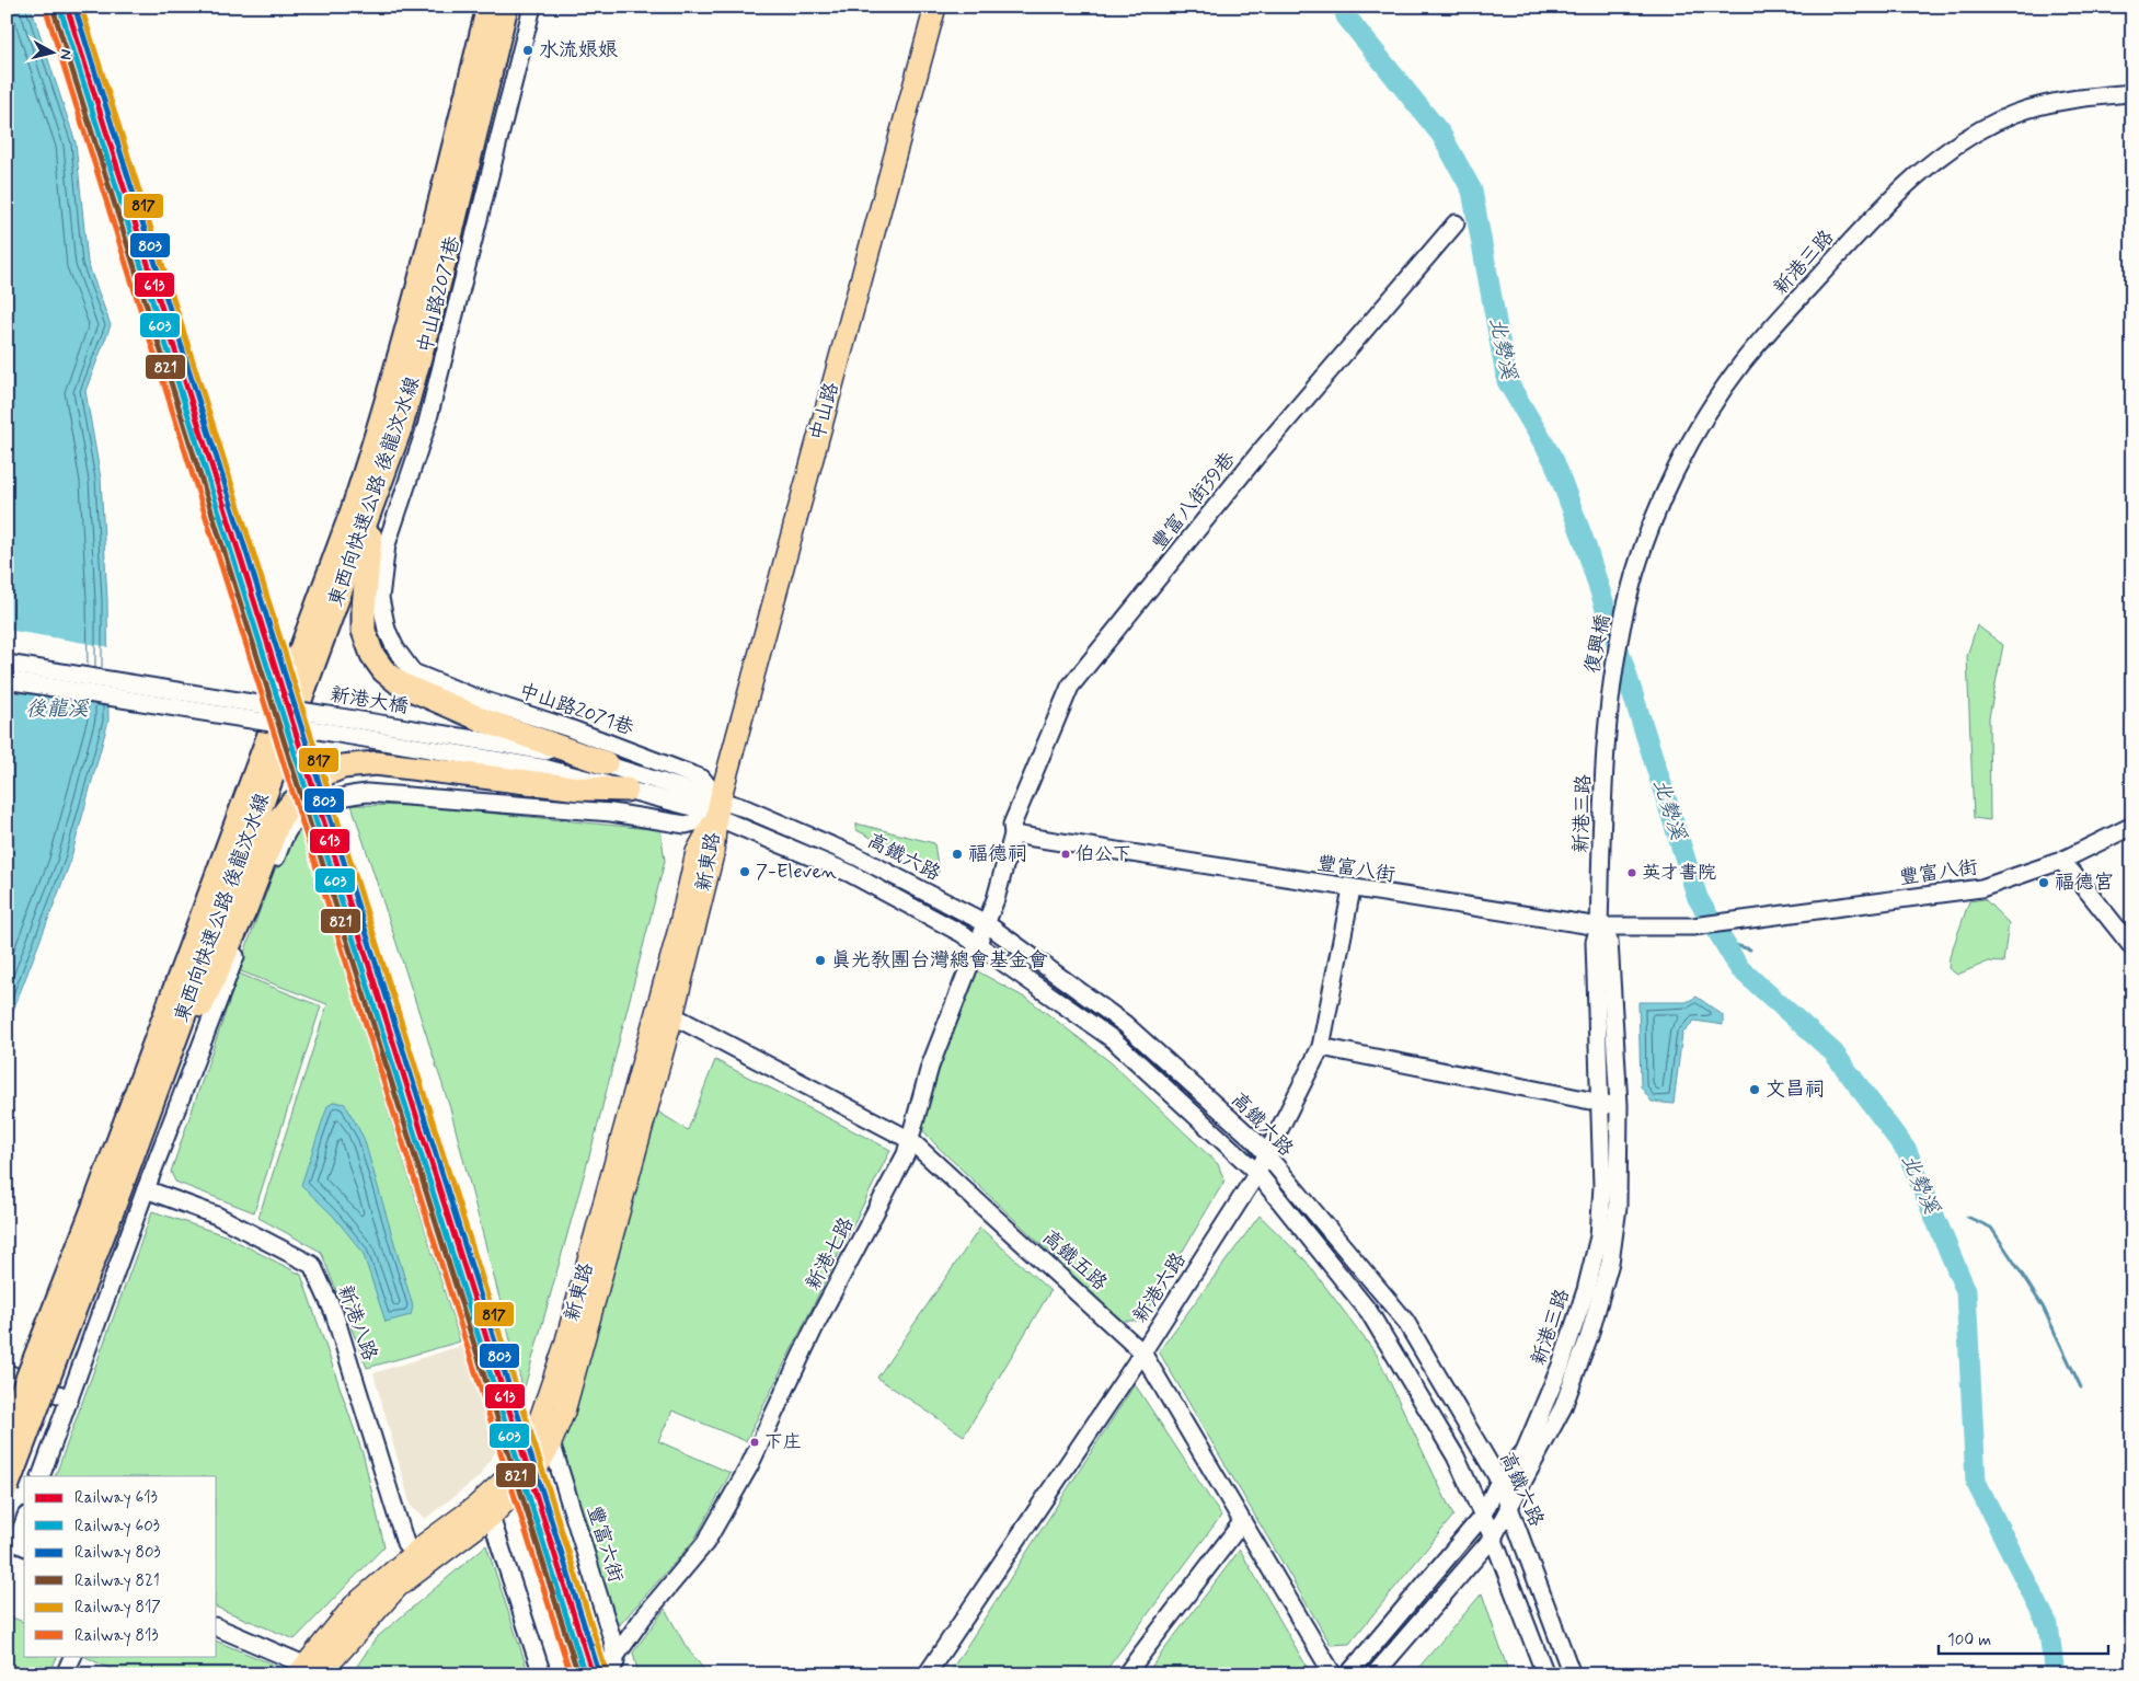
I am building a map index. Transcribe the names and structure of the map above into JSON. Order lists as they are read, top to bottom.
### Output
{
  "streets": {
    "highway": ["東西向快速公路 後龍汶水線"],
    "main road": ["中山路", "新東路"],
    "street": [
      "新港三路",
      "中山路2071巷",
      "豐富八街39巷",
      "復興橋",
      "新港大橋",
      "高鐵六路",
      "豐富八街",
      "新港七路",
      "高鐵五路",
      "新港六路",
      "新港八路",
      "豐富六街"
    ]
  },
  "crossings": [
    ["新港三路", "復興橋"],
    ["新港三路", "高鐵六路"],
    ["新港三路", "豐富八街"],
    ["中山路2071巷", "中山路"],
    ["中山路2071巷", "新港大橋"],
    ["中山路2071巷", "高鐵六路"],
    ["中山路2071巷", "新東路"],
    ["中山路", "新港大橋"],
    ["中山路", "高鐵六路"],
    ["中山路", "新東路"],
    ["豐富八街39巷", "豐富八街"],
    ["豐富八街39巷", "新港七路"],
    ["新港大橋", "高鐵六路"],
    ["新港大橋", "新東路"],
    ["高鐵六路", "新東路"],
    ["高鐵六路", "新港七路"],
    ["高鐵六路", "新港六路"],
    ["新東路", "高鐵五路"],
    ["新東路", "新港八路"],
    ["新東路", "豐富六街"],
    ["豐富八街", "新港七路"],
    ["豐富八街", "新港六路"],
    ["新港七路", "高鐵五路"],
    ["新港七路", "豐富六街"],
    ["高鐵五路", "新港六路"]
  ],
  "water": ["北勢溪", "後龍溪"],
  "places": [
    "水流娘娘",
    "福德祠",
    "伯公下",
    "7-Eleven",
    "英才書院",
    "福德宮",
    "真光教團台灣總會基金會",
    "文昌祠",
    "下庄"
  ],
  "lines": [
    "rail line 613",
    "rail line 803",
    "rail line 817",
    "rail line 603",
    "rail line 821",
    "rail line 813"
  ],
  "legend": [
    "Railway 613",
    "Railway 603",
    "Railway 803",
    "Railway 821",
    "Railway 817",
    "Railway 813"
  ],
  "scale_bar": "100 m",
  "north": "right"
}
